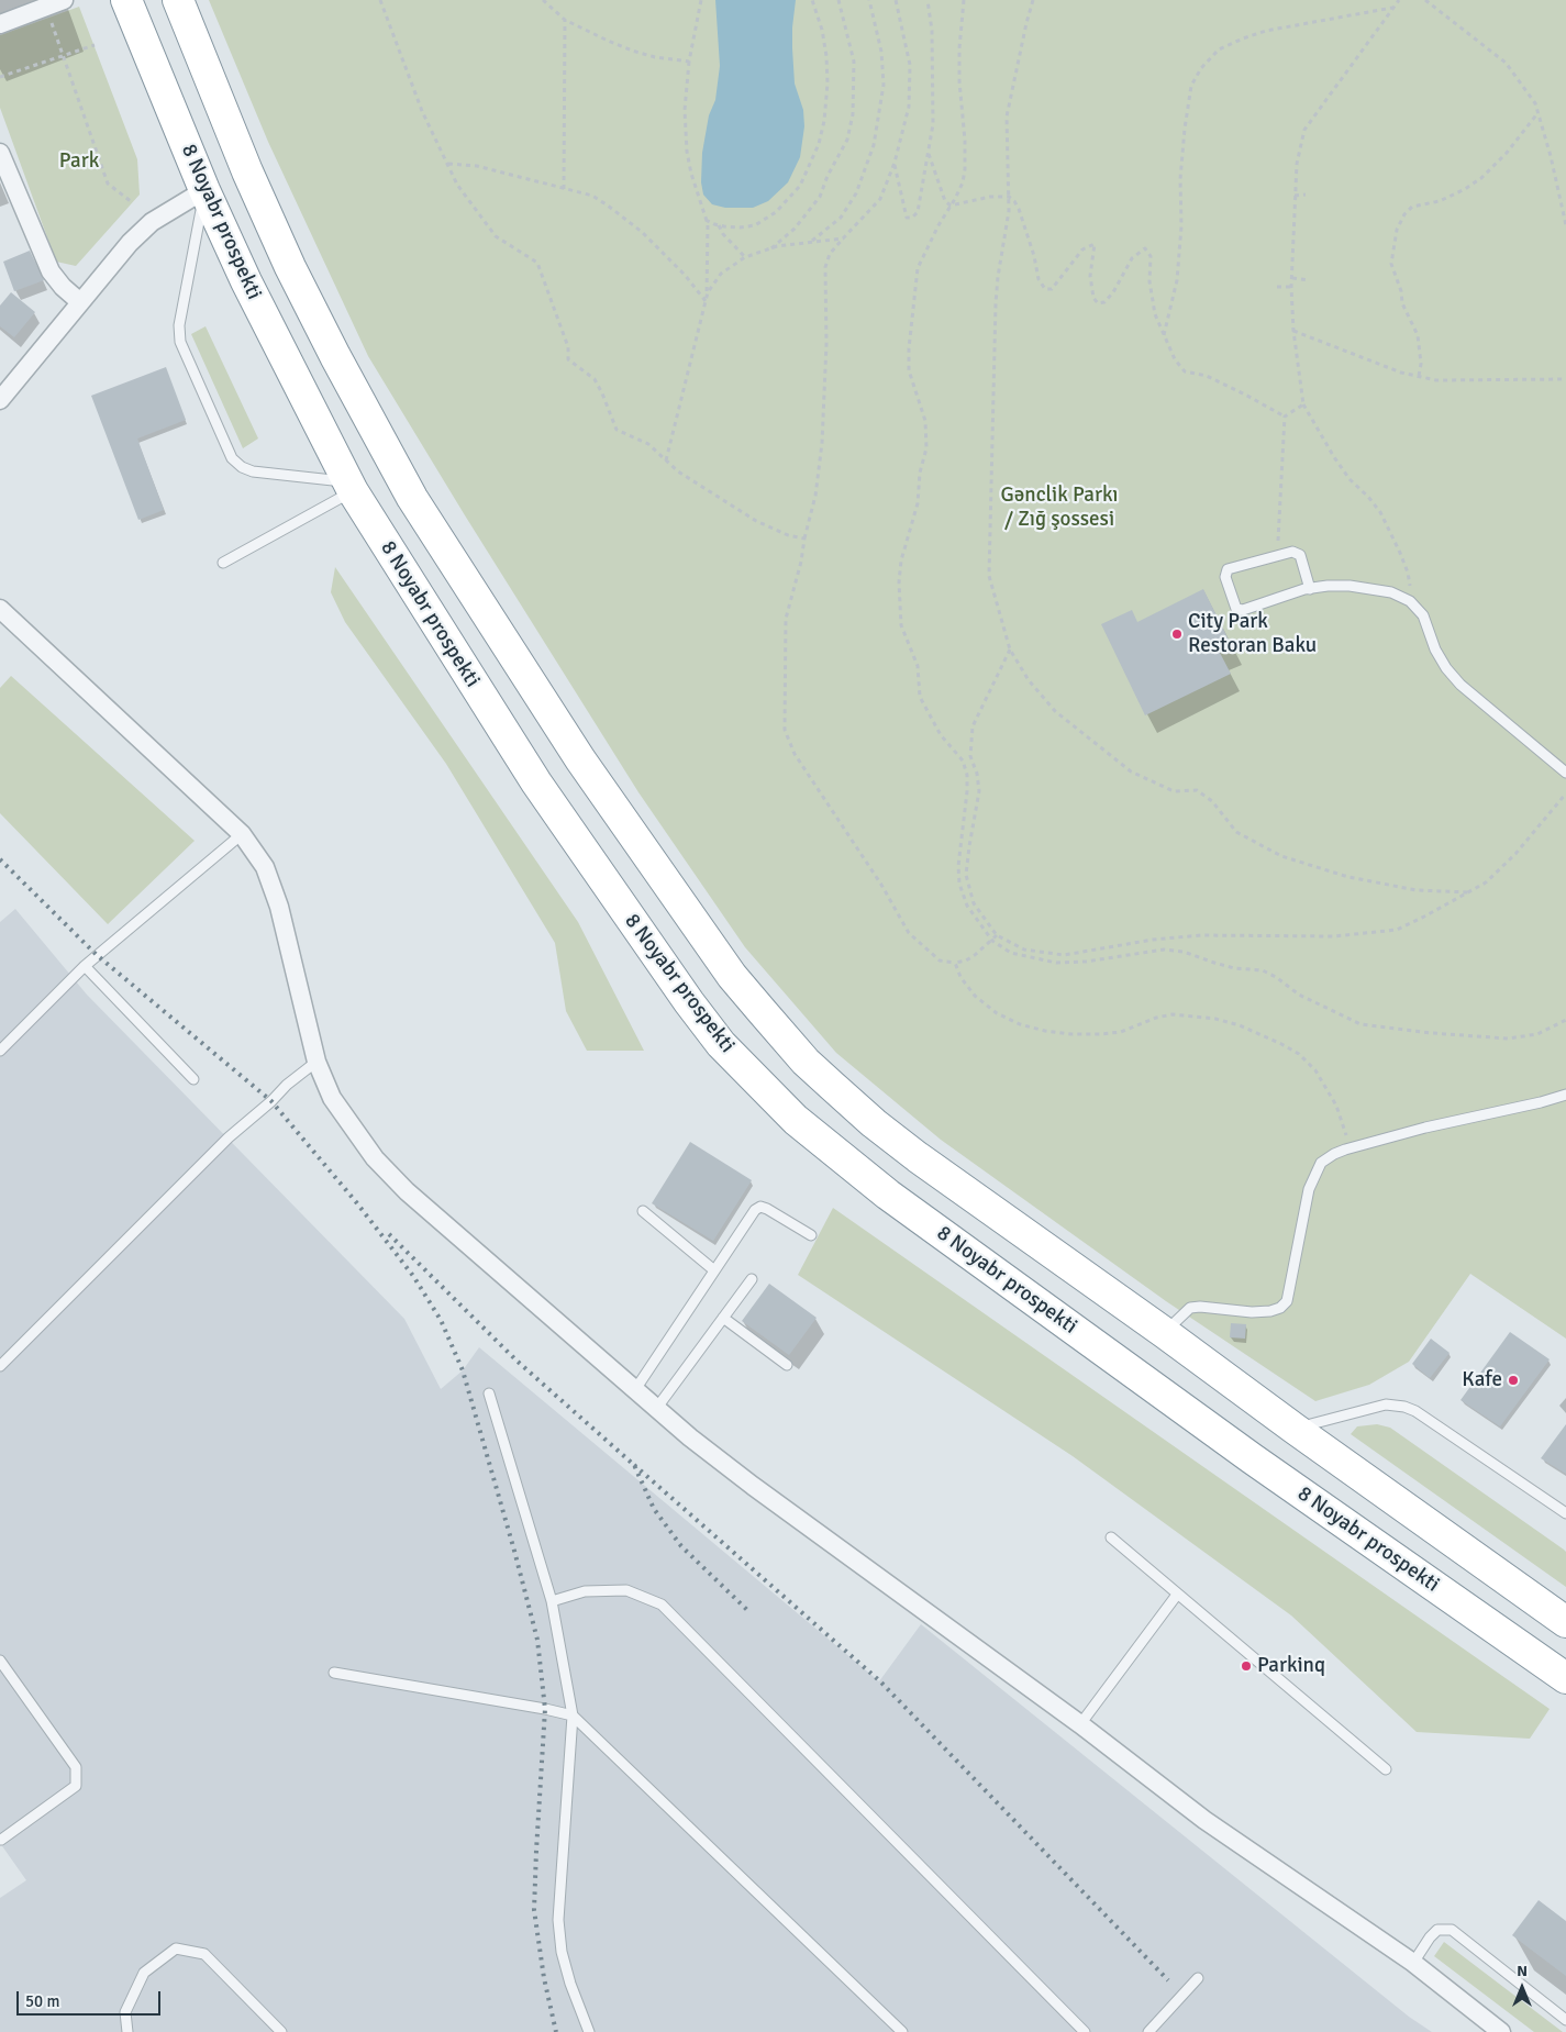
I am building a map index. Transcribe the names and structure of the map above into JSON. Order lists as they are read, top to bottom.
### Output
{
  "streets": {
    "highway": ["8 Noyabr prospekti"]
  },
  "parks": ["Park", "Gənclik Parkı / Zığ şossesi"],
  "places": ["City Park Restoran Baku", "Kafe", "Parkinq"],
  "scale_bar": "50 m",
  "north": "top"
}
